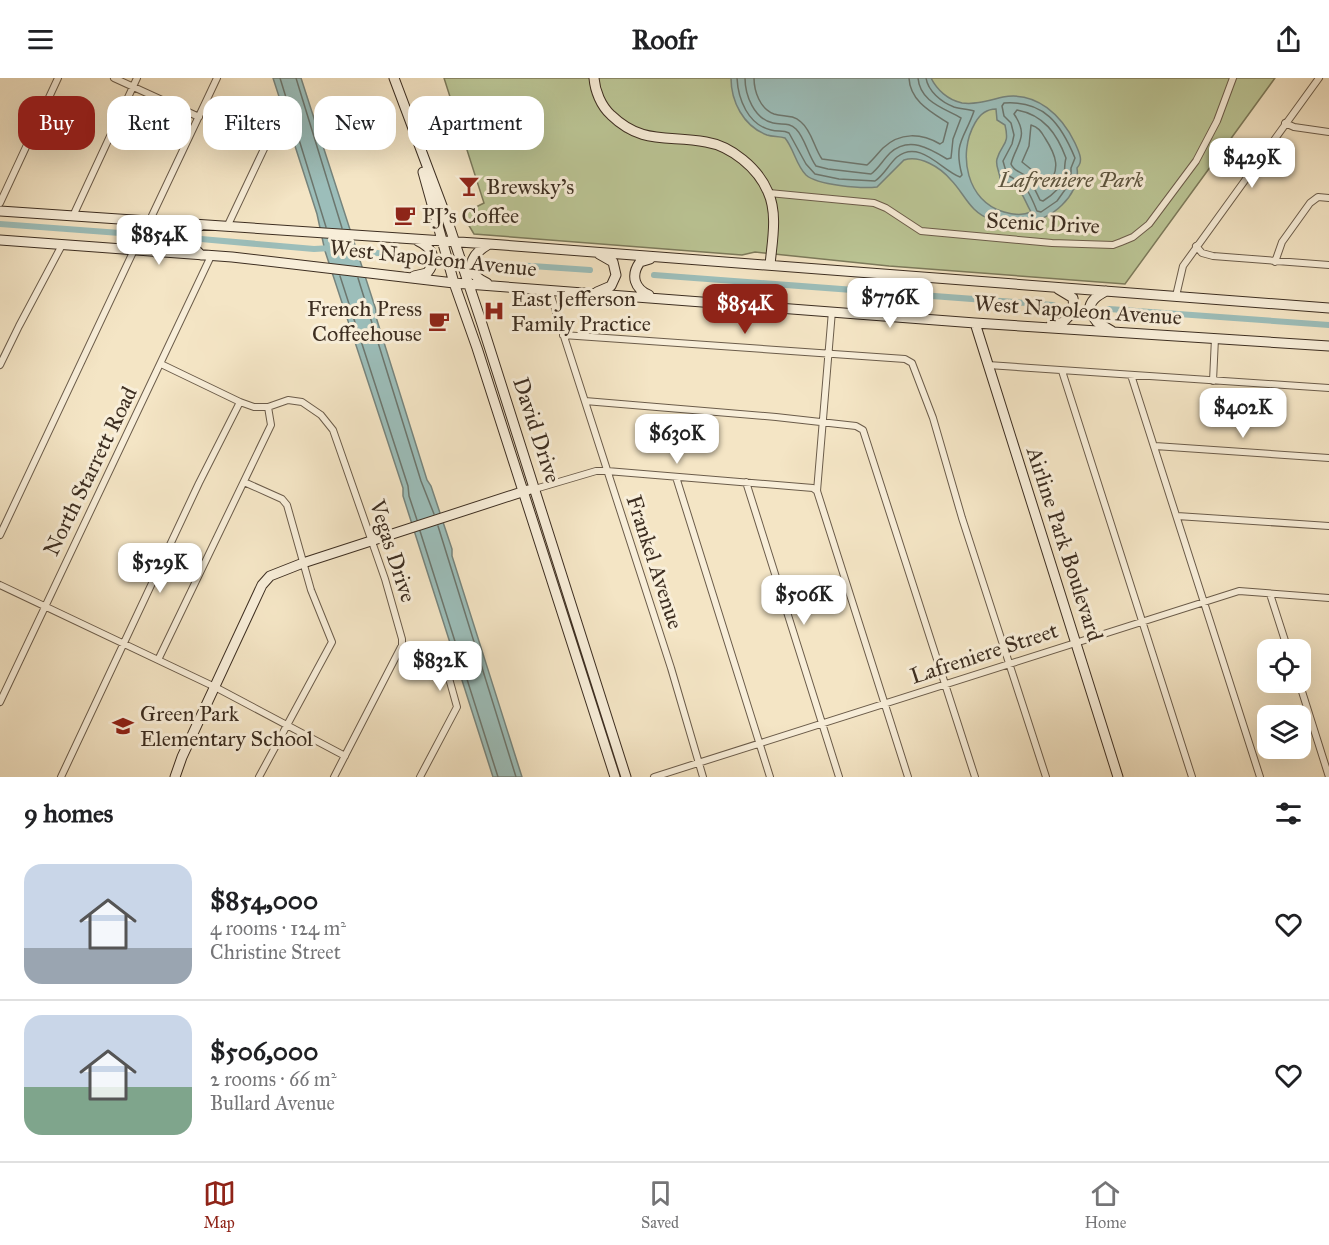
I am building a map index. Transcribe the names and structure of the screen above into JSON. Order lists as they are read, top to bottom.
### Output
{
  "streets": {
    "main road": ["West Napoleon Avenue", "David Drive", "Airline Park Boulevard"],
    "street": [
      "Scenic Drive",
      "North Starrett Road",
      "Vegas Drive",
      "Frankel Avenue",
      "Lafreniere Street"
    ]
  },
  "crossings": [
    ["West Napoleon Avenue", "David Drive"],
    ["West Napoleon Avenue", "North Starrett Road"],
    ["West Napoleon Avenue", "Airline Park Boulevard"],
    ["West Napoleon Avenue", "Frankel Avenue"],
    ["North Starrett Road", "Vegas Drive"],
    ["Airline Park Boulevard", "Lafreniere Street"],
    ["Frankel Avenue", "Lafreniere Street"]
  ],
  "parks": ["Lafreniere Park"],
  "places": {
    "bar": ["Brewsky's"],
    "cafe": ["PJ's Coffee", "French Press Coffeehouse"],
    "hospital": ["East Jefferson Family Practice"],
    "school or university": ["Green Park Elementary School"]
  },
  "page": {
    "header": "Roofr",
    "chip": [
      "Buy",
      "Rent",
      "Filters",
      "New",
      "Apartment"
    ],
    "price": [
      "$429K",
      "$854K",
      "$776K",
      "$854K",
      "$402K",
      "$630K",
      "$529K",
      "$506K",
      "$832K"
    ],
    "heading": "9 homes",
    "list": [
      {
        "name": "$854,000",
        "note": "4 rooms · 124 m² · Christine Street"
      },
      {
        "name": "$506,000",
        "note": "2 rooms · 66 m² · Bullard Avenue"
      }
    ],
    "tabs": ["Map", "Saved", "Home"]
  }
}
